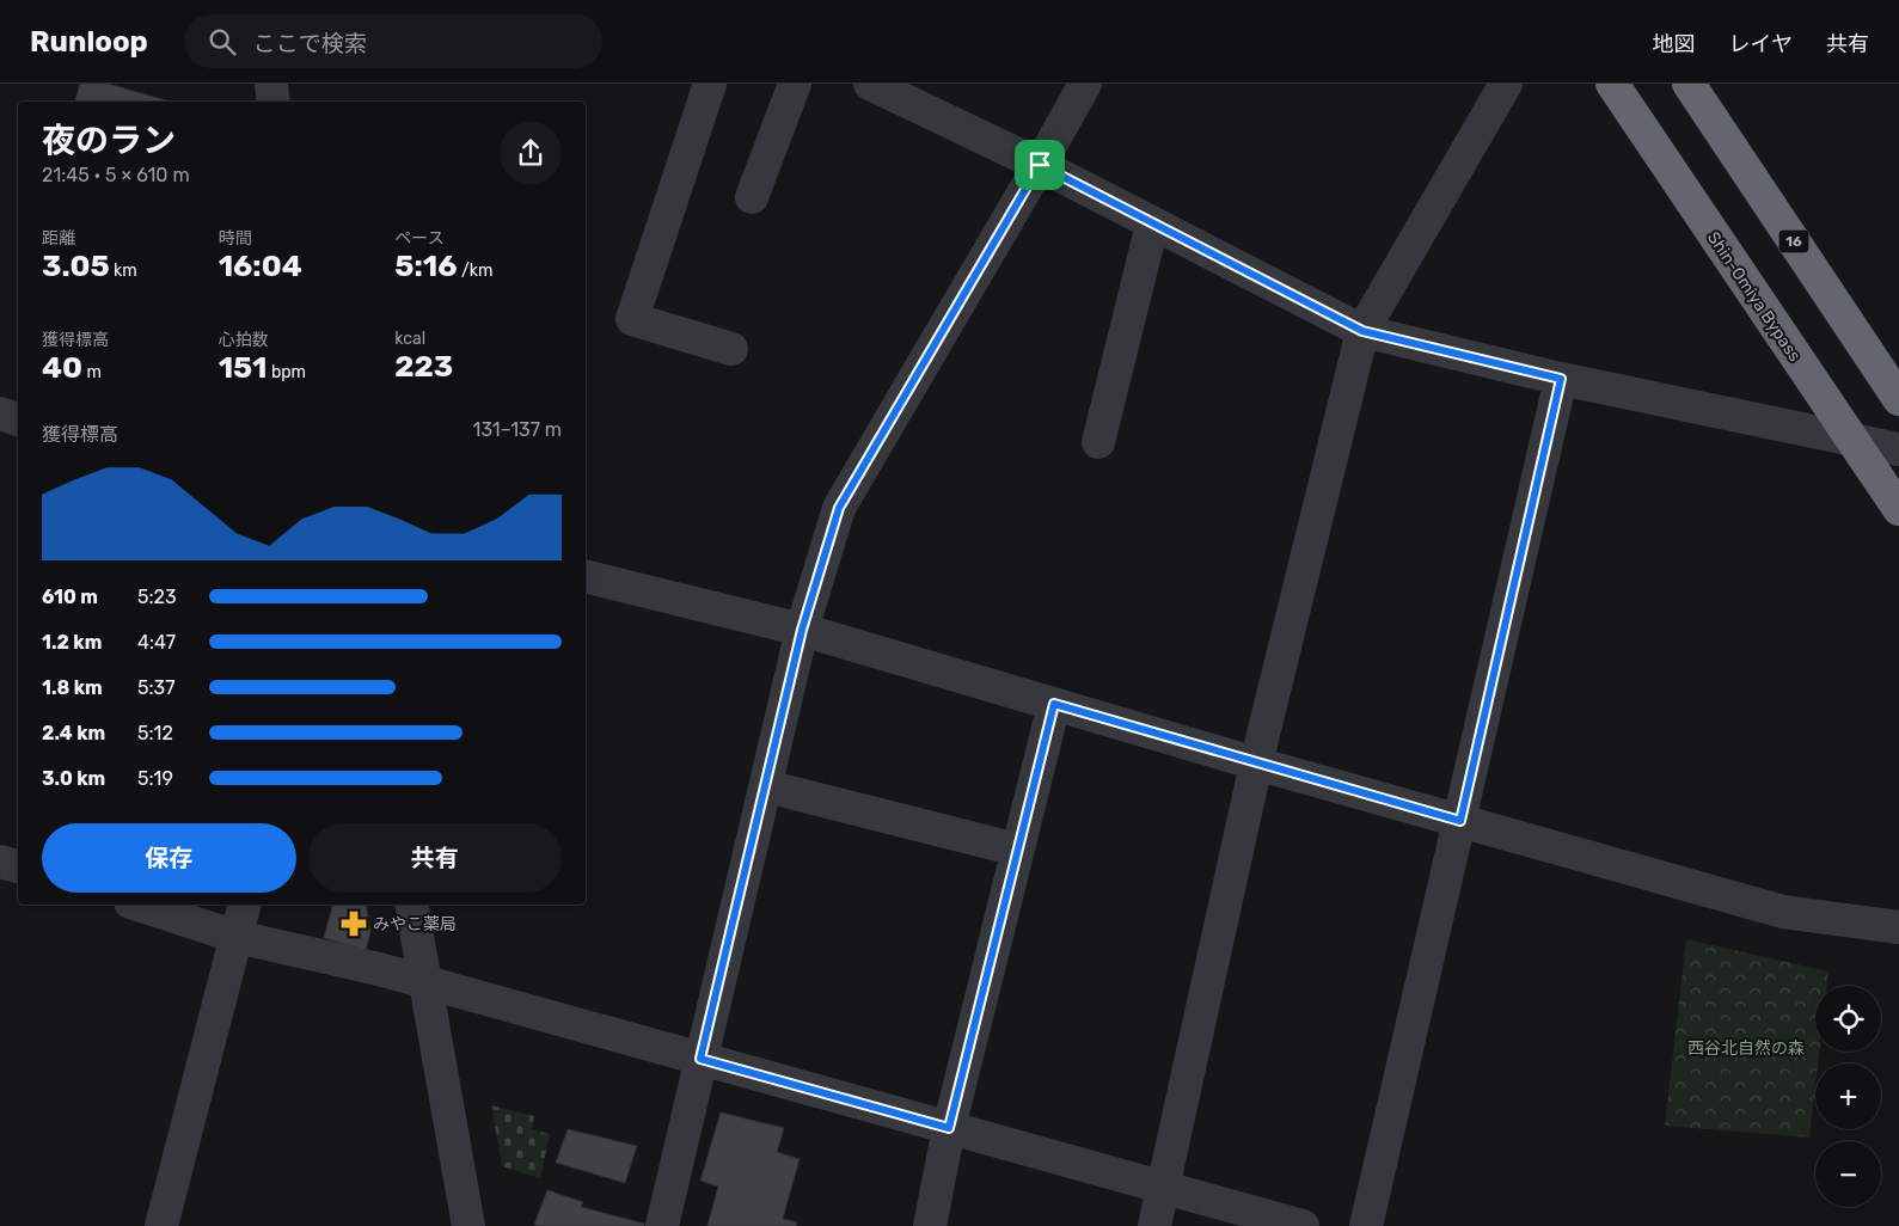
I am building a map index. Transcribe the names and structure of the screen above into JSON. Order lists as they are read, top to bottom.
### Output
{
  "streets": {
    "highway": ["16", "Shin-Omiya Bypass"]
  },
  "parks": ["西谷北自然の森"],
  "places": {
    "pharmacy": ["みやこ薬局"]
  },
  "page": {
    "header": "Runloop",
    "search": "ここで検索",
    "nav": ["地図", "レイヤ", "共有"],
    "heading": ["夜のラン", "21:45 · 5 × 610 m"],
    "stats": [
      ["距離", "3.05 km"],
      ["時間", "16:04"],
      ["ペース", "5:16 /km"],
      ["獲得標高", "40 m"],
      ["心拍数", "151 bpm"],
      ["kcal", "223"]
    ],
    "chart": ["獲得標高", "131–137 m"],
    "list": [
      {
        "name": "610 m",
        "note": "5:23"
      },
      {
        "name": "1.2 km",
        "note": "4:47"
      },
      {
        "name": "1.8 km",
        "note": "5:37"
      },
      {
        "name": "2.4 km",
        "note": "5:12"
      },
      {
        "name": "3.0 km",
        "note": "5:19"
      }
    ],
    "buttons": ["保存", "共有"],
    "map_buttons": ["+", "−"]
  }
}
